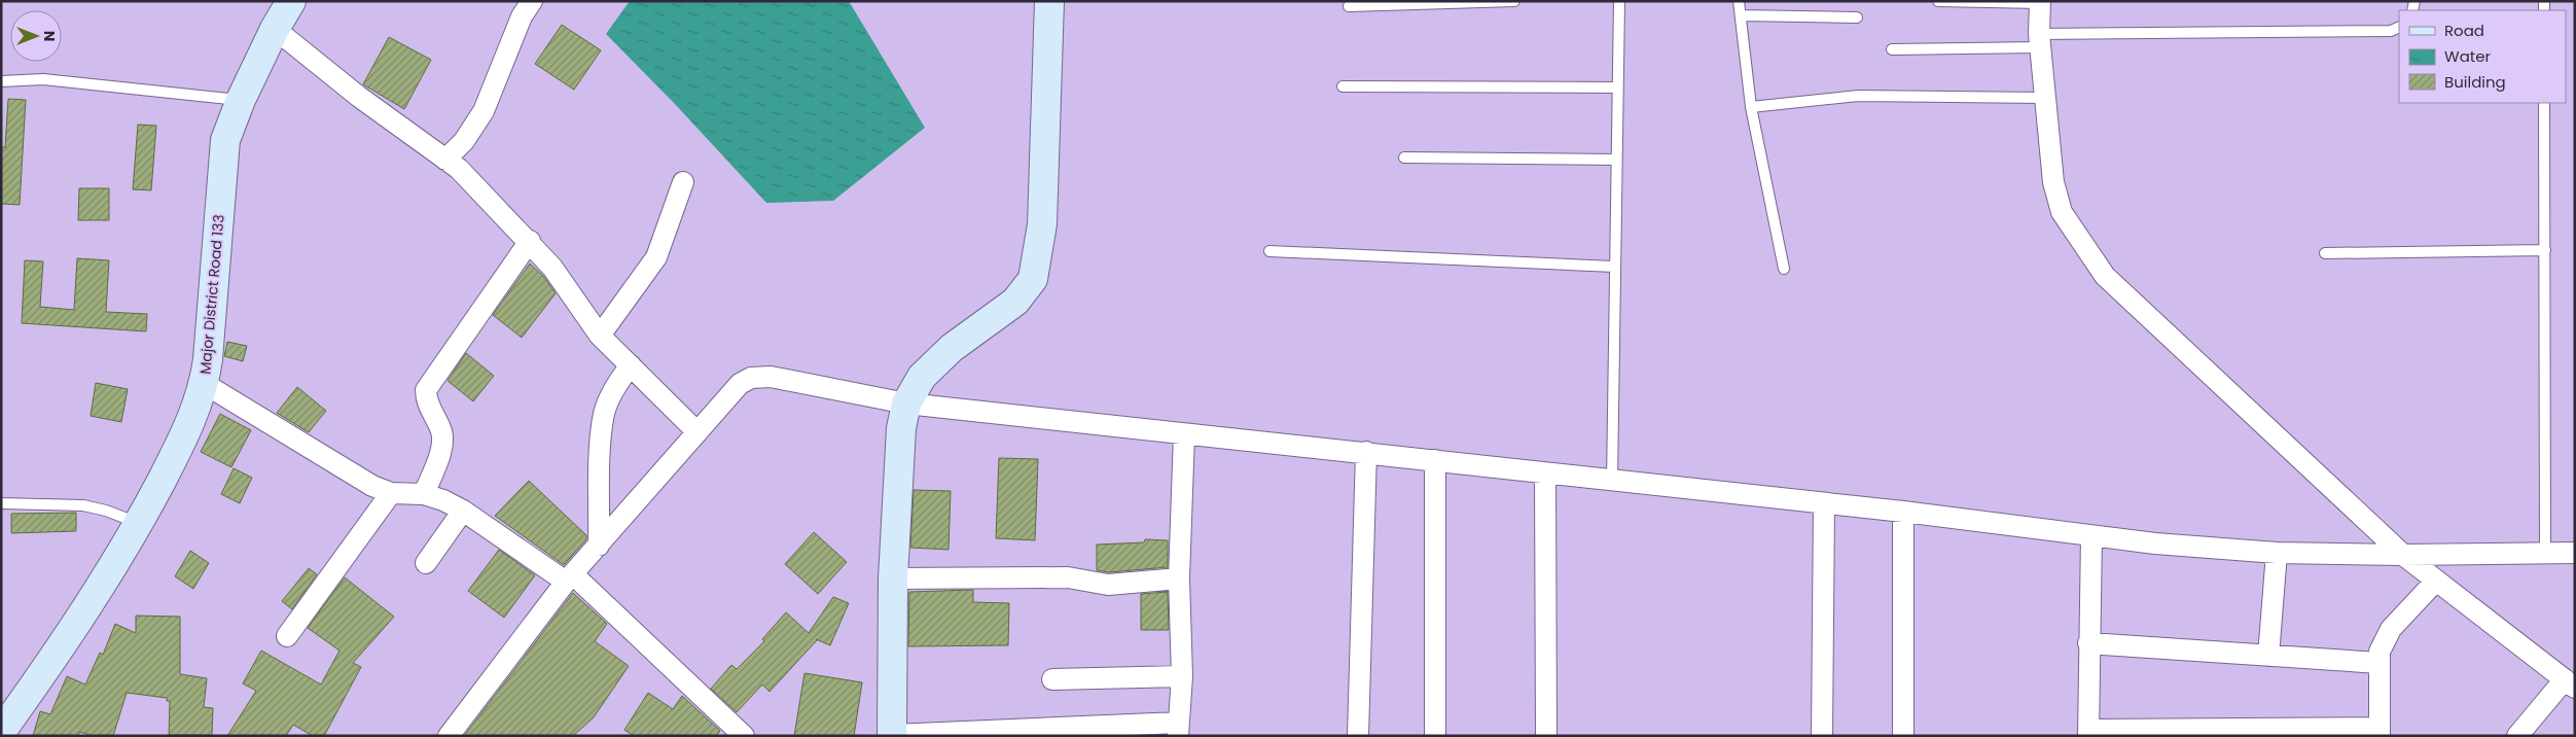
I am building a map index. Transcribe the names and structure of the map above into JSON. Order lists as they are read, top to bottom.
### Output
{
  "streets": {
    "main road": ["Major District Road 133"]
  },
  "legend": ["Road", "Water", "Building"],
  "north": "right"
}
